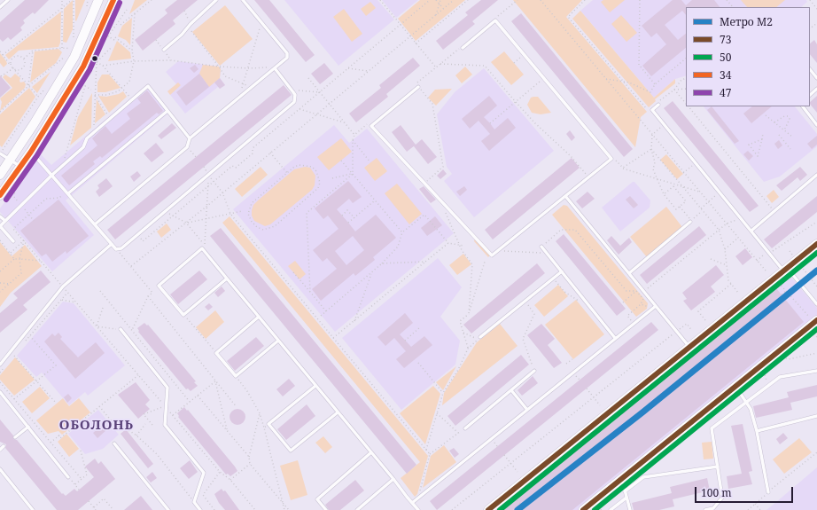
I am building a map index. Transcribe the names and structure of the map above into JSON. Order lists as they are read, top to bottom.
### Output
{
  "districts": ["ОБОЛОНЬ"],
  "lines": [
    "transit line 34",
    "transit line 47",
    "transit line 73",
    "transit line 50",
    "metro line M2"
  ],
  "legend": [
    "Метро M2",
    "73",
    "50",
    "34",
    "47"
  ],
  "scale_bar": "100 m"
}
